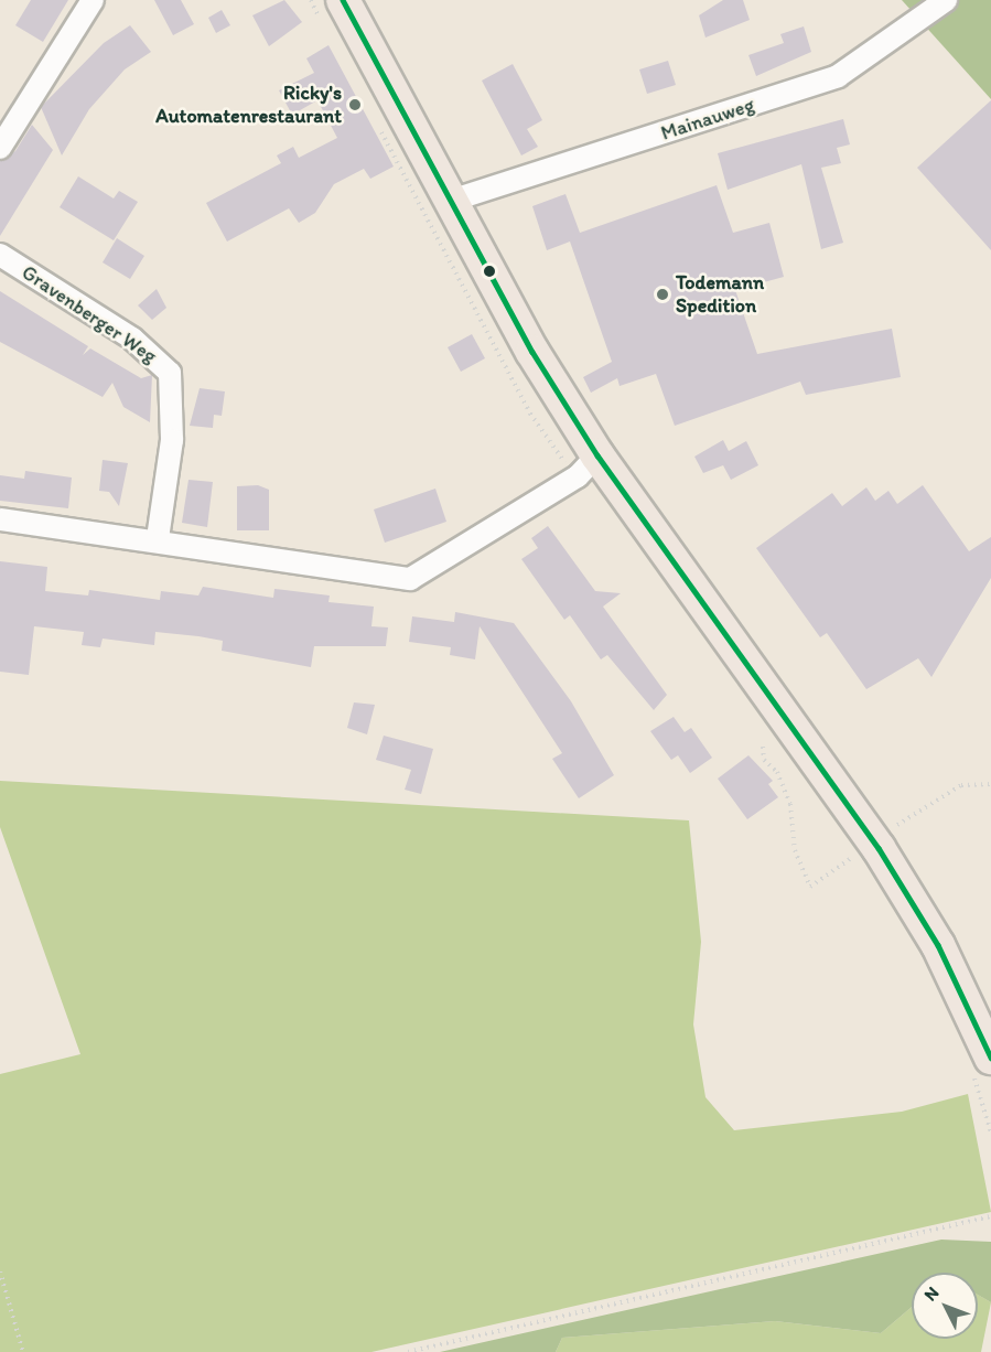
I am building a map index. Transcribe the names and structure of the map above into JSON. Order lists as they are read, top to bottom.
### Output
{
  "streets": {
    "street": ["Mainauweg", "Gravenberger Weg"]
  },
  "places": ["Ricky's Automatenrestaurant", "Todemann Spedition"],
  "north": "top left"
}
